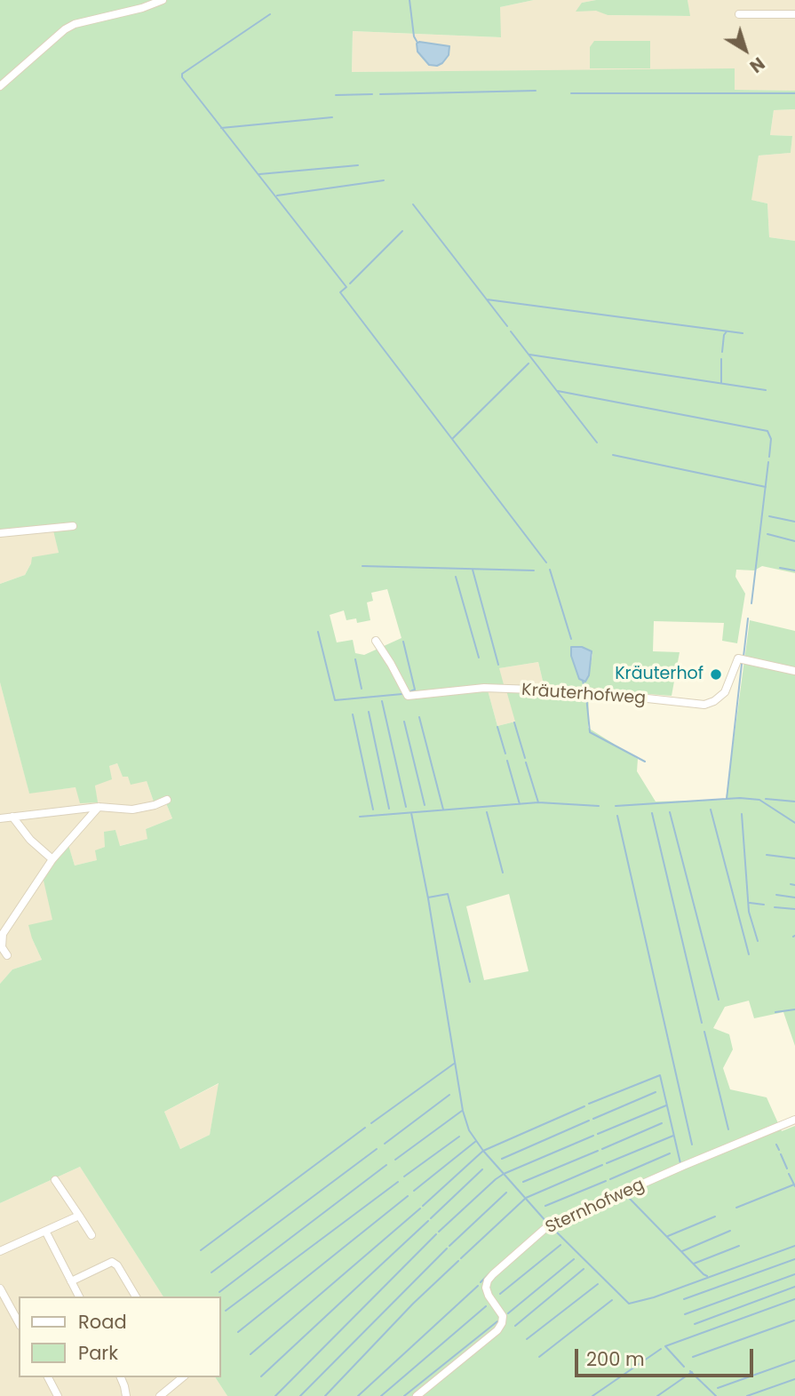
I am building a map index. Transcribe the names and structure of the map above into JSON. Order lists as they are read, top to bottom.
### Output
{
  "streets": {
    "street": ["Kräuterhofweg", "Sternhofweg"]
  },
  "places": ["Kräuterhof"],
  "legend": ["Road", "Park"],
  "scale_bar": "200 m",
  "north": "bottom right"
}
